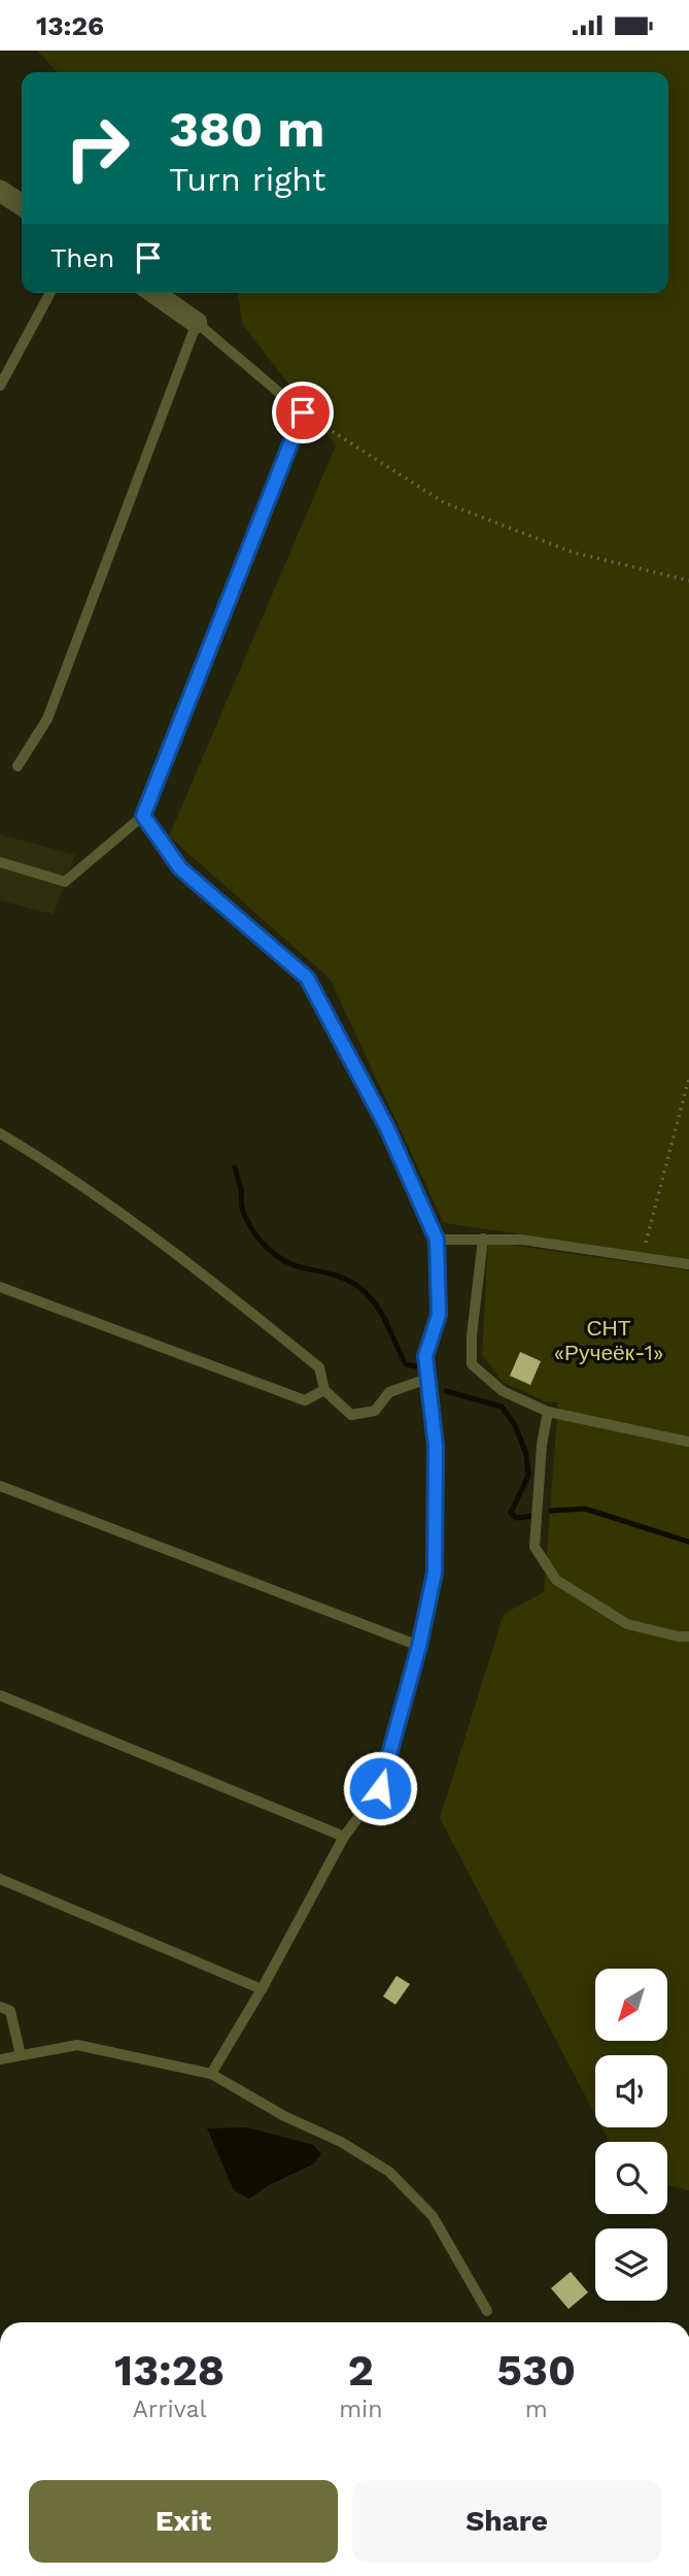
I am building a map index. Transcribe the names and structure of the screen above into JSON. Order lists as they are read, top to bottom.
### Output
{
  "parks": ["СНТ «Ручеёк-1»"],
  "north": "bottom left",
  "page": {
    "status": "13:26",
    "turn": ["380 m", "Turn right"],
    "then": "Then",
    "eta": [
      "13:28",
      "Arrival",
      "2",
      "min",
      "530",
      "m"
    ],
    "buttons": ["Exit", "Share"]
  }
}
